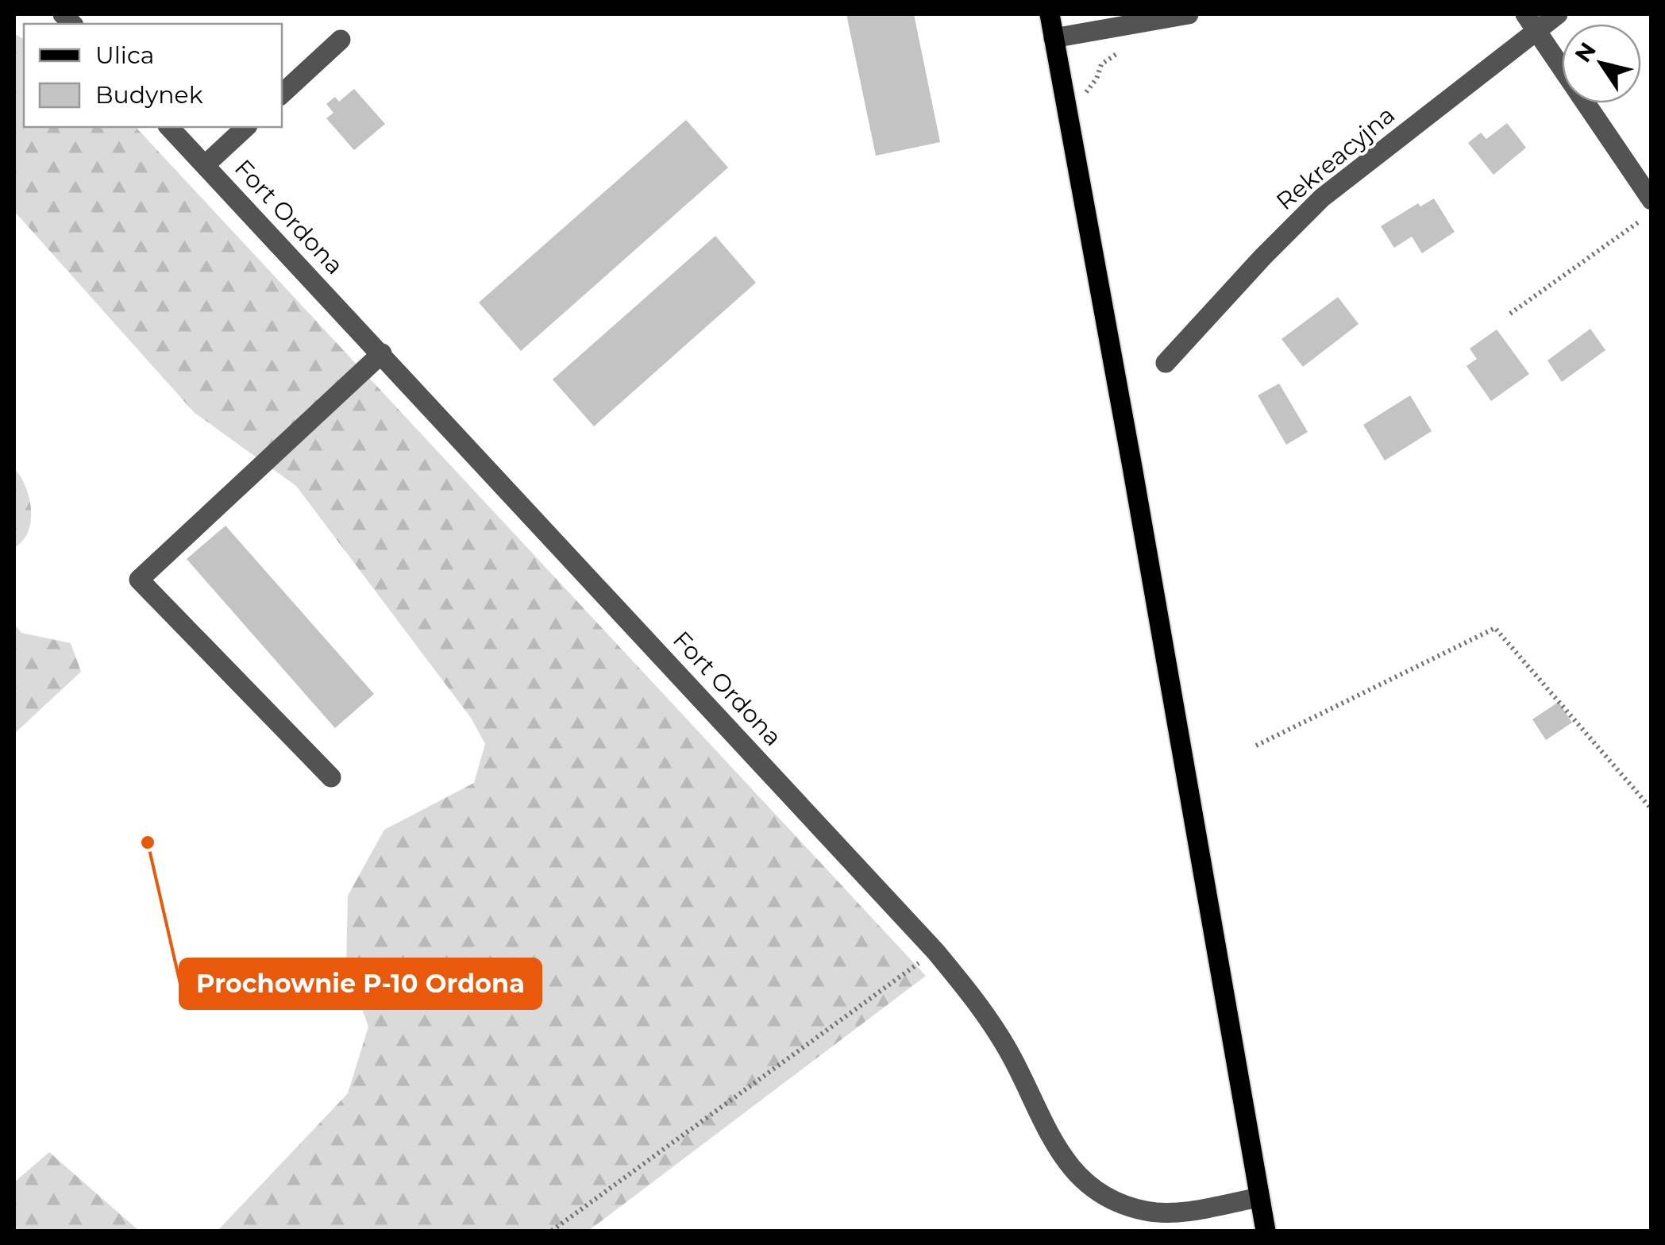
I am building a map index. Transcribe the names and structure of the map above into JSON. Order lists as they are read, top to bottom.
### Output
{
  "streets": {
    "street": ["Rekreacyjna", "Fort Ordona"]
  },
  "places": ["Prochownie P-10 Ordona"],
  "legend": ["Ulica", "Budynek"],
  "north": "top left"
}
